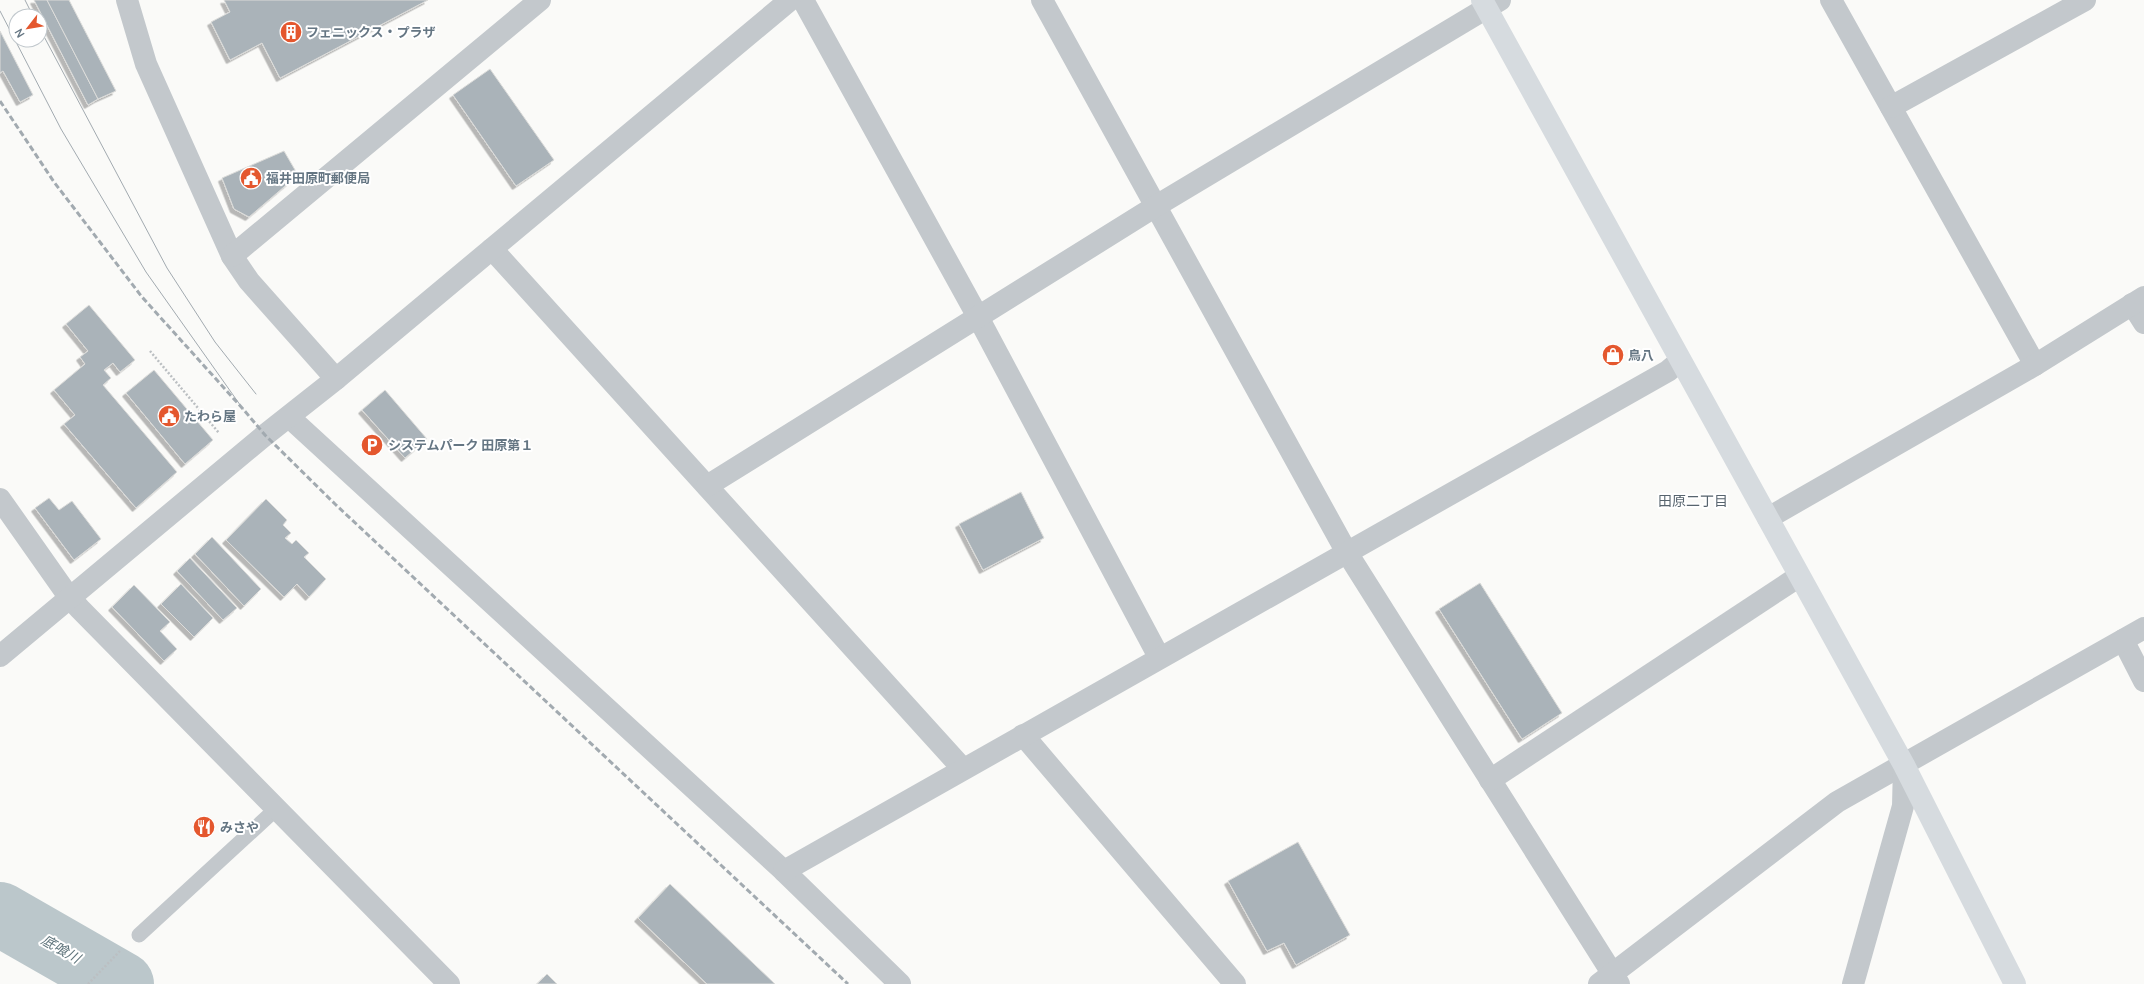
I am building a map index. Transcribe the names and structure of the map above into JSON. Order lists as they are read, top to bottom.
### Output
{
  "districts": ["田原二丁目"],
  "water": ["底喰川"],
  "places": {
    "building": ["フェニックス・プラザ"],
    "public building": ["福井田原町郵便局", "たわら屋"],
    "shop": ["鳥八"],
    "parking": ["システムパーク 田原第１"],
    "restaurant": ["みさや"]
  },
  "north": "bottom left"
}
